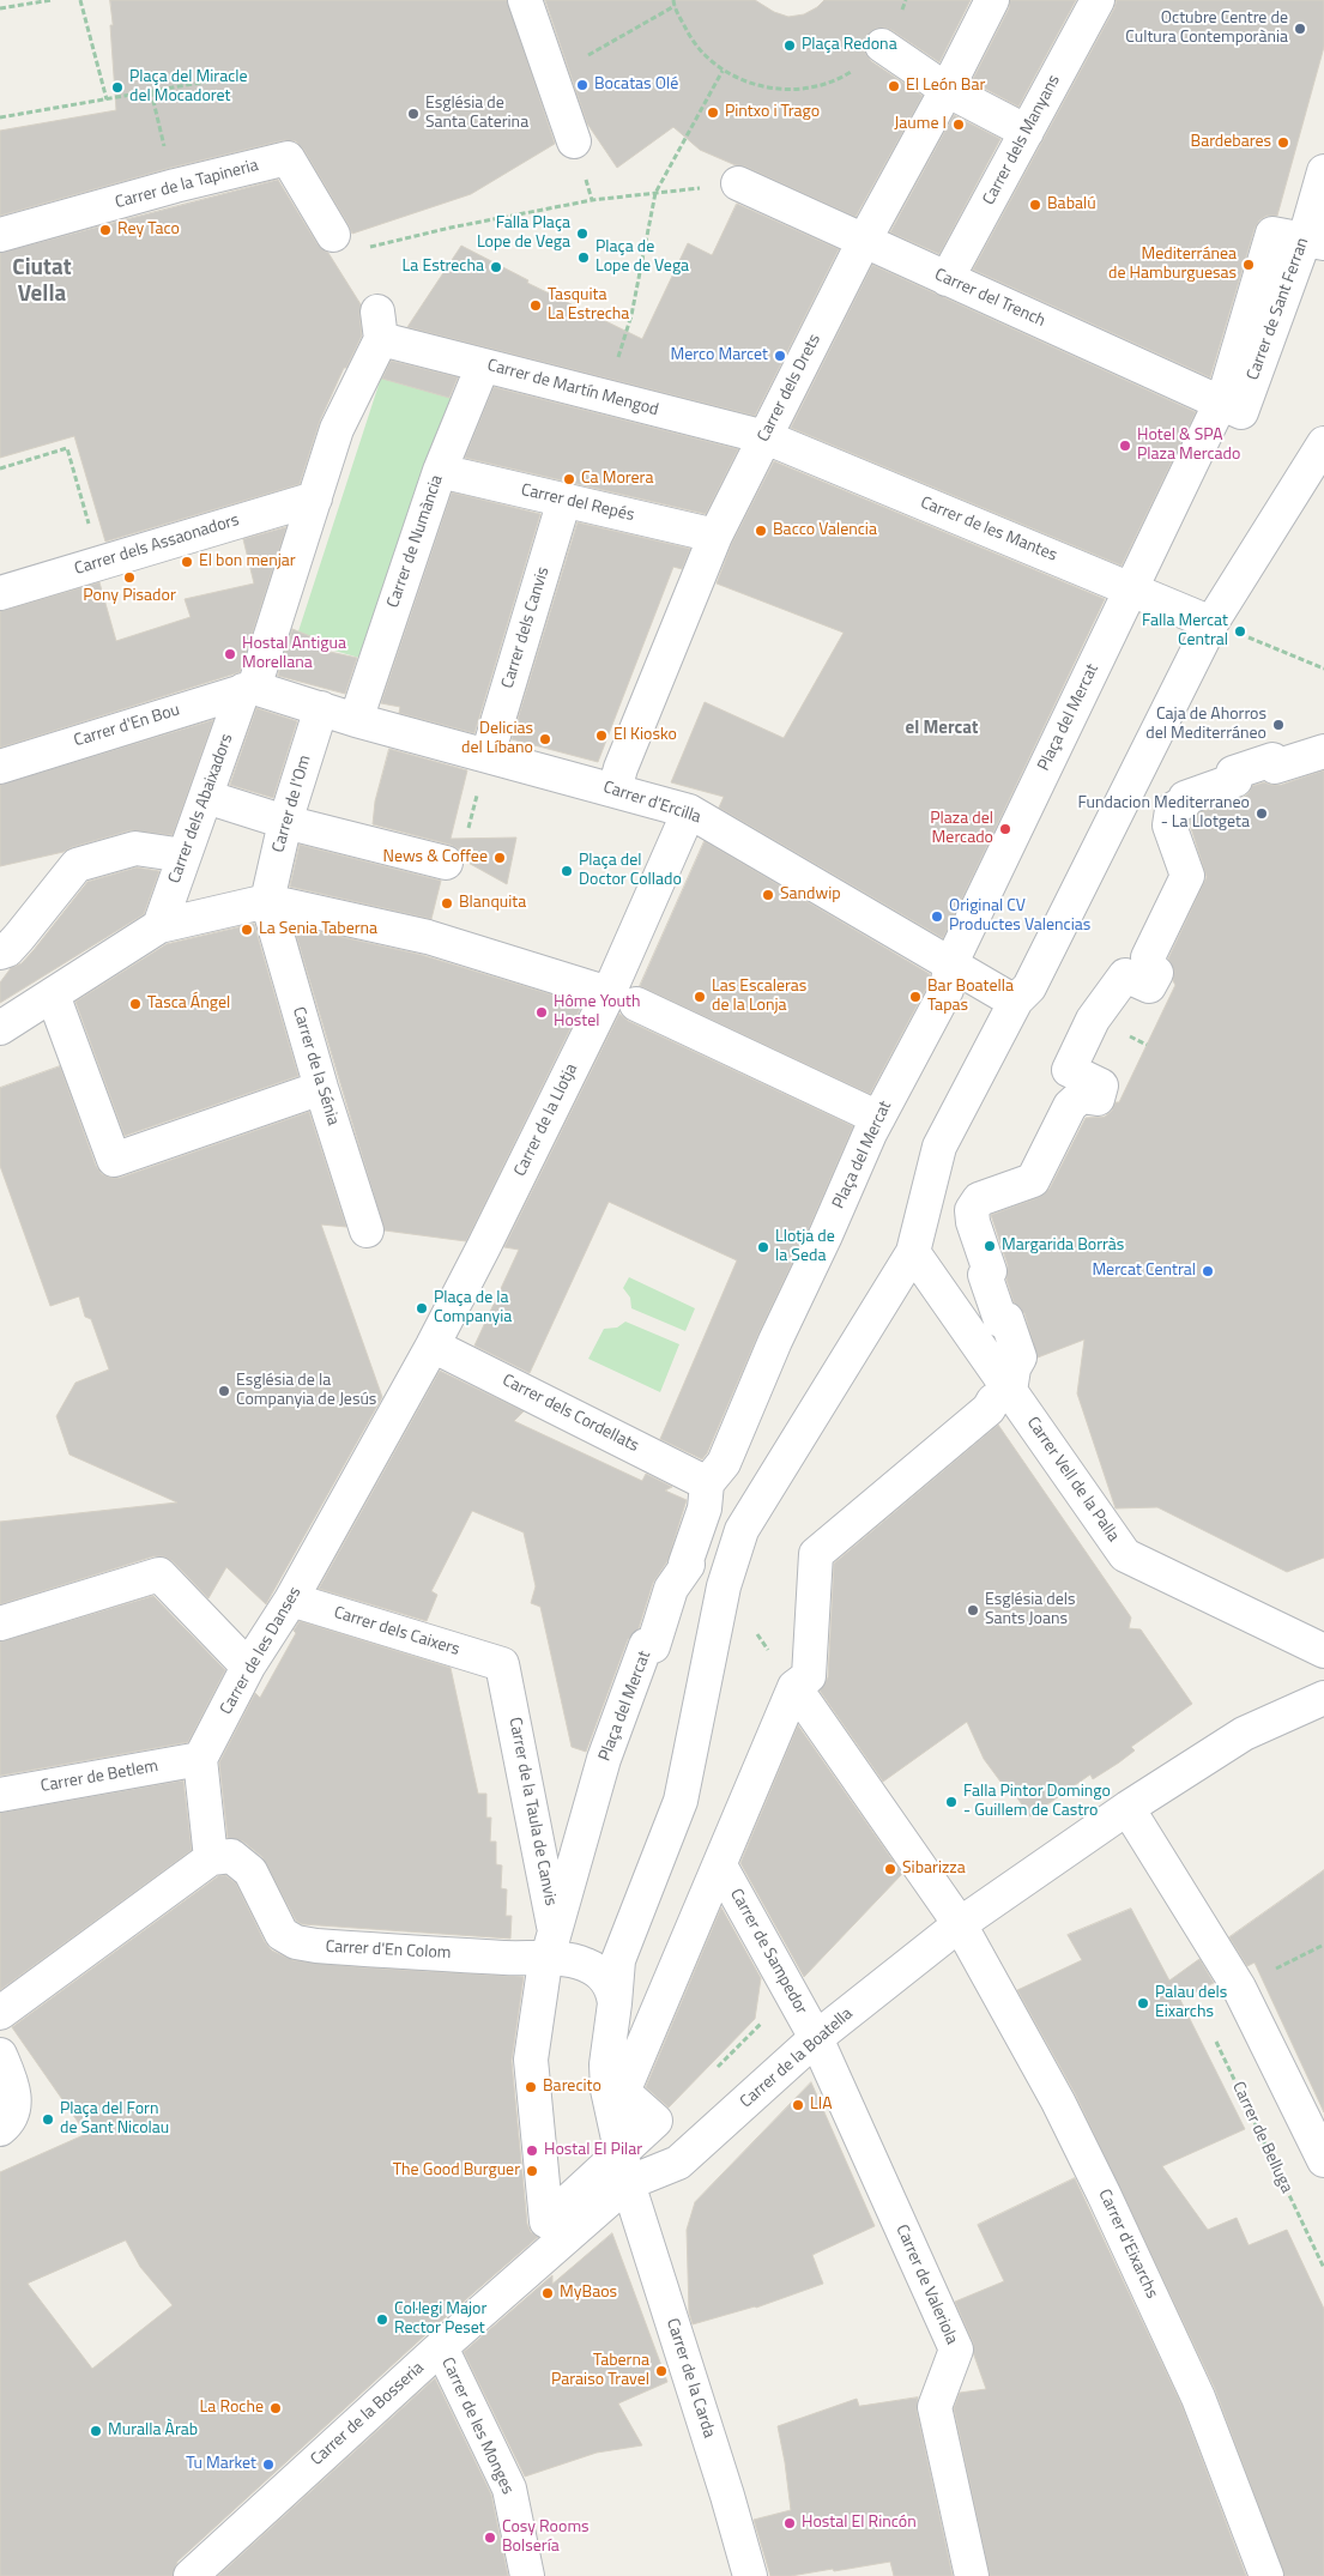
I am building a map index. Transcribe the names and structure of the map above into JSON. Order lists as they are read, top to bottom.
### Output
{
  "streets": {
    "street": [
      "Carrer dels Manyans",
      "Carrer de la Tapineria",
      "Carrer del Trench",
      "Carrer de Sant Ferran",
      "Carrer de Martín Mengod",
      "Carrer dels Drets",
      "Carrer del Repés",
      "Carrer de les Mantes",
      "Carrer de Numància",
      "Carrer dels Assaonadors",
      "Carrer dels Canvis",
      "Plaça del Mercat",
      "Carrer d'En Bou",
      "Carrer d'Ercilla",
      "Carrer de l'Om",
      "Carrer dels Abaixadors",
      "Carrer de la Sénia",
      "Carrer de la Llotja",
      "Carrer dels Cordellats",
      "Carrer Vell de la Palla",
      "Carrer dels Caixers",
      "Carrer de les Danses",
      "Carrer de Betlem",
      "Carrer de la Taula de Canvis",
      "Carrer d'En Colom",
      "Carrer de Sampedor",
      "Carrer de la Boatella",
      "Carrer d'Eixarchs",
      "Carrer de Valeriola",
      "Carrer de la Carda",
      "Carrer de la Bosseria",
      "Carrer de les Monges"
    ],
    "path": ["Carrer de Belluga"]
  },
  "crossings": [
    ["Carrer dels Manyans", "Carrer del Trench"],
    ["Carrer del Trench", "Carrer de Sant Ferran"],
    ["Carrer del Trench", "Carrer dels Drets"],
    ["Carrer del Trench", "Plaça del Mercat"],
    ["Carrer de Sant Ferran", "Plaça del Mercat"],
    ["Carrer de Martín Mengod", "Carrer dels Drets"],
    ["Carrer de Martín Mengod", "Carrer de les Mantes"],
    ["Carrer de Martín Mengod", "Carrer de Numància"],
    ["Carrer de Martín Mengod", "Carrer dels Abaixadors"],
    ["Carrer dels Drets", "Carrer del Repés"],
    ["Carrer dels Drets", "Carrer de les Mantes"],
    ["Carrer dels Drets", "Carrer d'Ercilla"],
    ["Carrer del Repés", "Carrer de Numància"],
    ["Carrer del Repés", "Carrer dels Canvis"],
    ["Carrer de les Mantes", "Plaça del Mercat"],
    ["Carrer de Numància", "Carrer d'Ercilla"],
    ["Carrer dels Assaonadors", "Carrer dels Abaixadors"],
    ["Carrer dels Canvis", "Carrer d'Ercilla"],
    ["Plaça del Mercat", "Carrer d'Ercilla"],
    ["Plaça del Mercat", "Carrer dels Cordellats"],
    ["Plaça del Mercat", "Carrer Vell de la Palla"],
    ["Plaça del Mercat", "Carrer de la Taula de Canvis"],
    ["Plaça del Mercat", "Carrer d'En Colom"],
    ["Plaça del Mercat", "Carrer de Sampedor"],
    ["Plaça del Mercat", "Carrer d'Eixarchs"],
    ["Carrer d'En Bou", "Carrer d'Ercilla"],
    ["Carrer d'En Bou", "Carrer dels Abaixadors"],
    ["Carrer d'Ercilla", "Carrer de l'Om"],
    ["Carrer d'Ercilla", "Carrer dels Abaixadors"],
    ["Carrer de l'Om", "Carrer de la Sénia"],
    ["Carrer de la Llotja", "Carrer dels Cordellats"],
    ["Carrer de la Llotja", "Carrer de les Danses"],
    ["Carrer dels Cordellats", "Carrer de les Danses"],
    ["Carrer dels Caixers", "Carrer de les Danses"],
    ["Carrer dels Caixers", "Carrer de la Taula de Canvis"],
    ["Carrer de les Danses", "Carrer de Betlem"],
    ["Carrer de la Taula de Canvis", "Carrer d'En Colom"],
    ["Carrer de Sampedor", "Carrer de la Boatella"],
    ["Carrer de Sampedor", "Carrer de Valeriola"],
    ["Carrer de la Boatella", "Carrer d'Eixarchs"],
    ["Carrer de la Boatella", "Carrer de Valeriola"],
    ["Carrer de la Boatella", "Carrer de la Carda"],
    ["Carrer de la Boatella", "Carrer de la Bosseria"],
    ["Carrer de la Carda", "Carrer de la Bosseria"],
    ["Carrer de la Bosseria", "Carrer de les Monges"]
  ],
  "districts": ["Ciutat Vella", "el Mercat"],
  "places": [
    "Octubre Centre de Cultura Contemporània",
    "Plaça Redona",
    "Bocatas Olé",
    "El León Bar",
    "Plaça del Miracle del Mocadoret",
    "Pintxo i Trago",
    "Església de Santa Caterina",
    "Jaume I",
    "Bardebares",
    "Babalú",
    "Rey Taco",
    "Falla Plaça Lope de Vega",
    "Plaça de Lope de Vega",
    "Mediterránea de Hamburguesas",
    "La Estrecha",
    "Tasquita La Estrecha",
    "Merco Marcet",
    "Hotel & SPA Plaza Mercado",
    "Ca Morera",
    "Bacco Valencia",
    "El bon menjar",
    "Pony Pisador",
    "Falla Mercat Central",
    "Hostal Antigua Morellana",
    "Caja de Ahorros del Mediterráneo",
    "El Kiosko",
    "Delicias del Líbano",
    "Fundacion Mediterraneo - La Llotgeta",
    "Plaza del Mercado",
    "News & Coffee",
    "Plaça del Doctor Collado",
    "Sandwip",
    "Blanquita",
    "Original CV Productes Valencias",
    "La Senia Taberna",
    "Las Escaleras de la Lonja",
    "Bar Boatella Tapas",
    "Tasca Ángel",
    "Hôme Youth Hostel",
    "Margarida Borràs",
    "Llotja de la Seda",
    "Mercat Central",
    "Plaça de la Companyia",
    "Església de la Companyia de Jesús",
    "Església dels Sants Joans",
    "Falla Pintor Domingo - Guillem de Castro",
    "Sibarizza",
    "Palau dels Eixarchs",
    "Barecito",
    "LIA",
    "Plaça del Forn de Sant Nicolau",
    "Hostal El Pilar",
    "The Good Burguer",
    "MyBaos",
    "Col·legi Major Rector Peset",
    "Taberna Paraiso Travel",
    "La Roche",
    "Muralla Àrab",
    "Tu Market",
    "Hostal El Rincón",
    "Cosy Rooms Bolsería"
  ]
}
